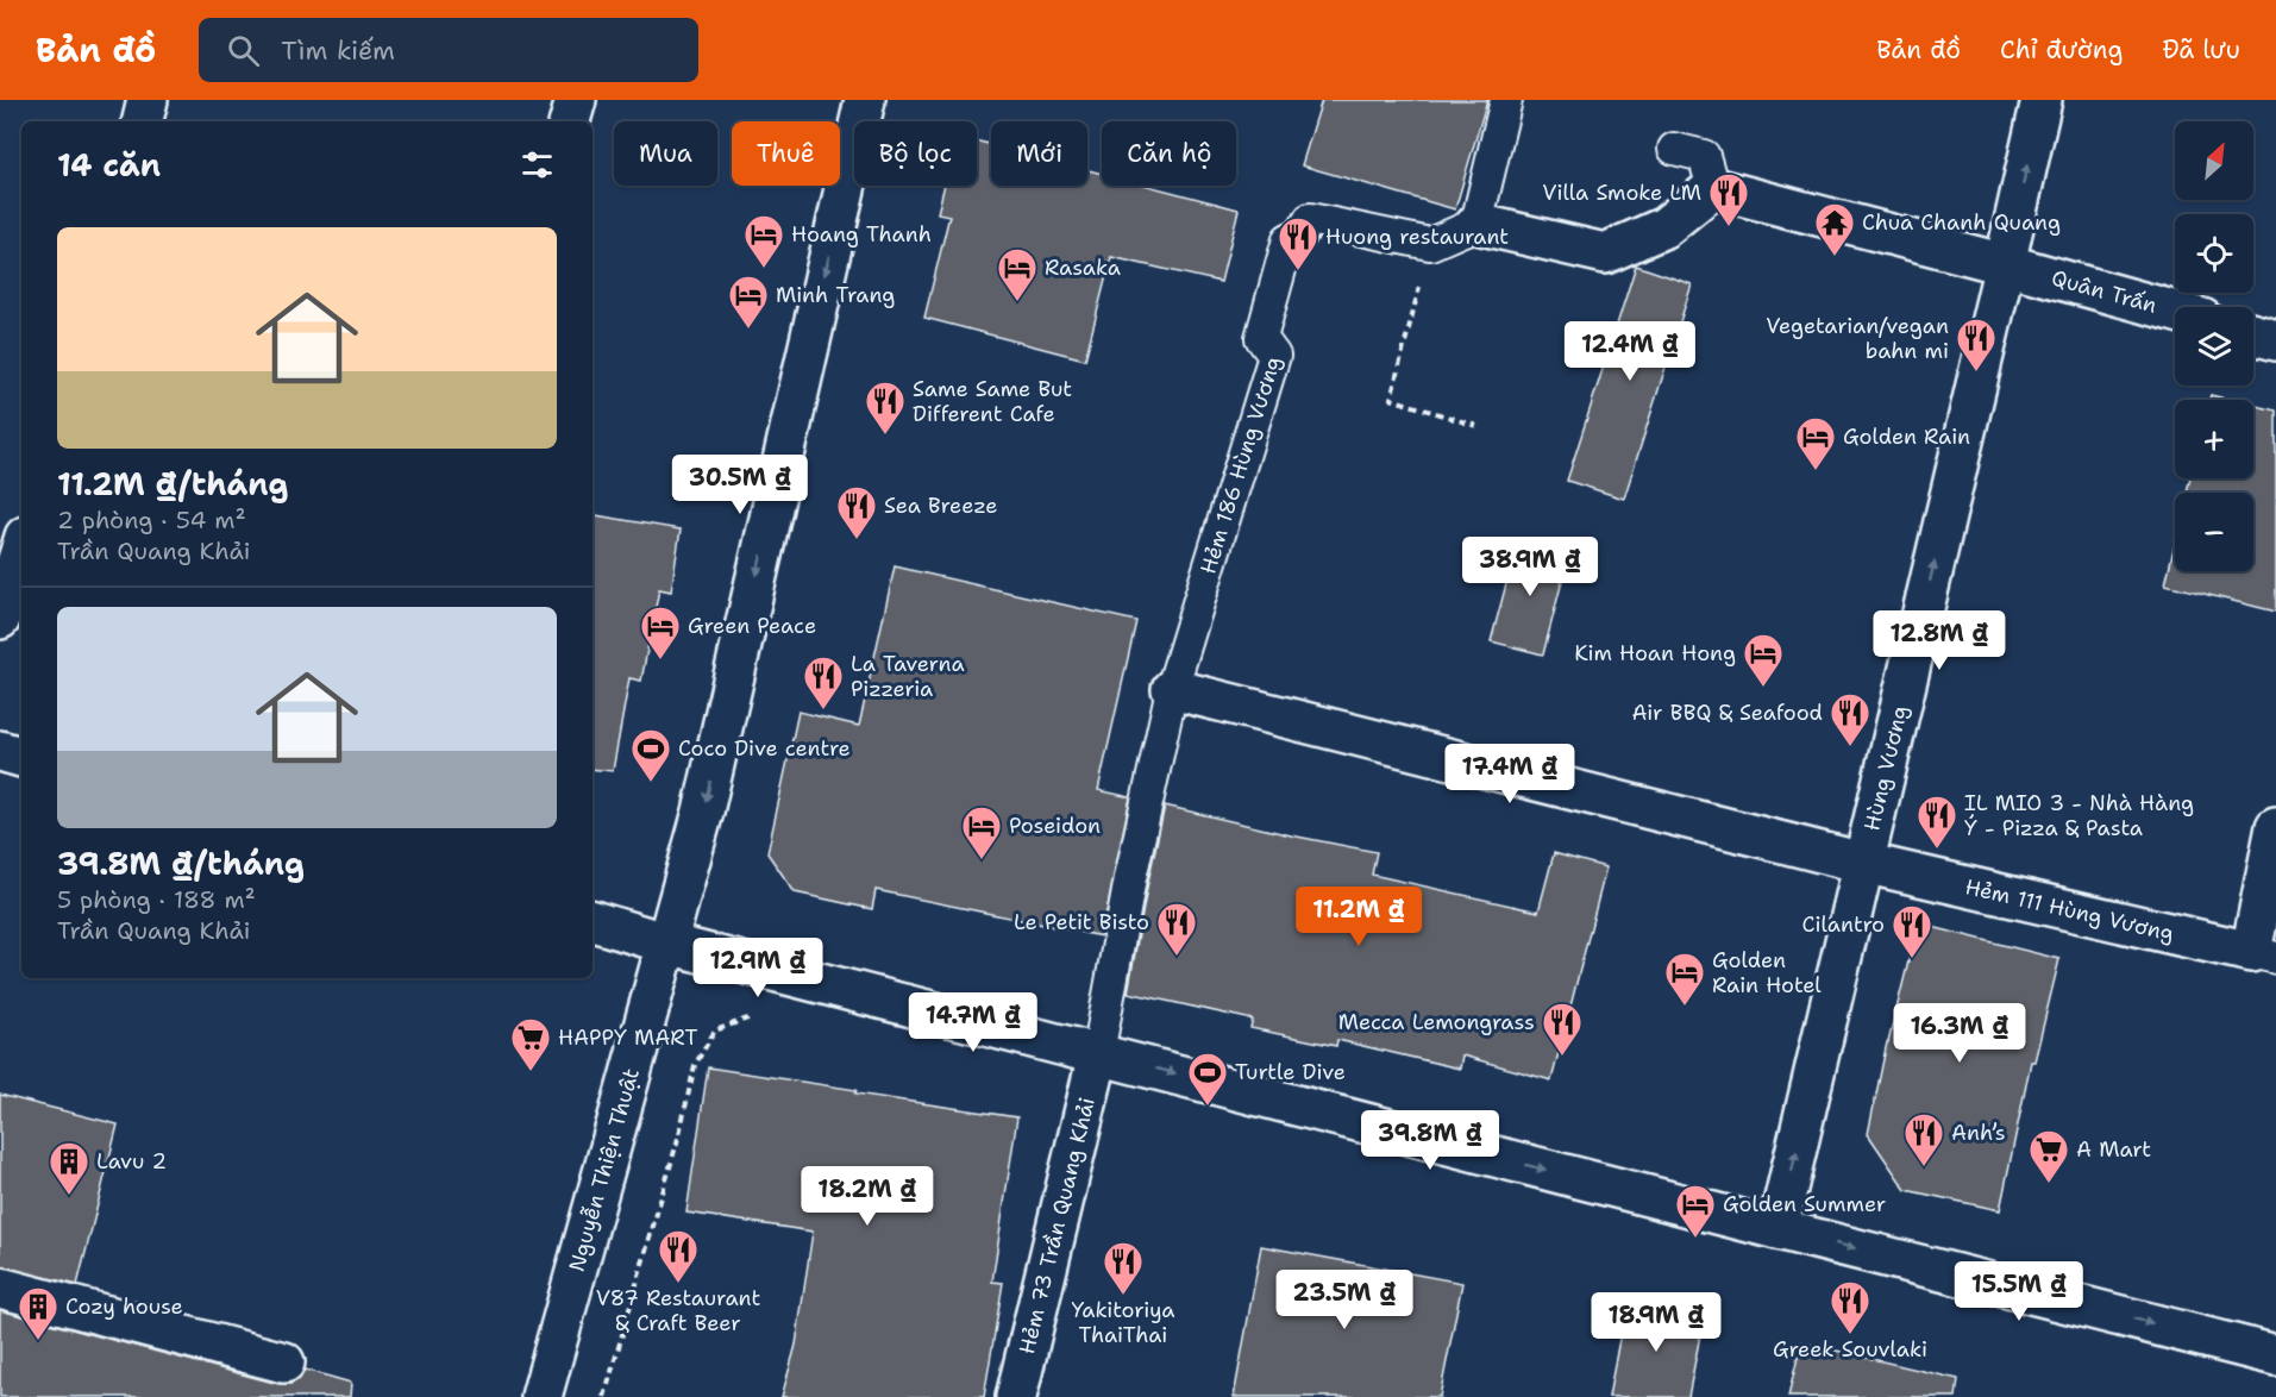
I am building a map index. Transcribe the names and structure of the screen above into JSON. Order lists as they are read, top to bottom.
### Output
{
  "streets": {
    "street": [
      "Quân Trấn",
      "Hùng Vương",
      "Hẻm 111 Hùng Vương",
      "Nguyễn Thiện Thuật",
      "Hẻm 73 Trần Quang Khải"
    ],
    "lane": ["Hẻm 186 Hùng Vương"]
  },
  "crossings": [
    ["Quân Trấn", "Hùng Vương"],
    ["Hẻm 186 Hùng Vương", "Hẻm 111 Hùng Vương"],
    ["Hùng Vương", "Hẻm 111 Hùng Vương"]
  ],
  "one_way": ["Hùng Vương", "Nguyễn Thiện Thuật"],
  "places": {
    "restaurant": [
      "Villa Smoke LM",
      "Huong restaurant",
      "Vegetarian/vegan bahn mi",
      "Same Same But Different Cafe",
      "Sea Breeze",
      "La Taverna Pizzeria",
      "Air BBQ & Seafood",
      "IL MIO 3 - Nhà Hàng Ý - Pizza & Pasta",
      "Le Petit Bisto",
      "Cilantro",
      "Mecca Lemongrass",
      "Anh’s",
      "V87 Restaurant & Craft Beer",
      "Yakitoriya ThaiThai",
      "Greek Souvlaki"
    ],
    "temple": ["Chua Chanh Quang"],
    "hotel": [
      "Hoang Thanh",
      "Rasaka",
      "Minh Trang",
      "Golden Rain",
      "Green Peace",
      "Kim Hoan Hong",
      "Poseidon",
      "Golden Rain Hotel",
      "Golden Summer"
    ],
    "sports": ["Coco Dive centre", "Turtle Dive"],
    "supermarket": ["HAPPY MART", "A Mart"],
    "building": ["Lavu 2", "Cozy house"]
  },
  "north": "top right",
  "page": {
    "header": "Bản đồ",
    "search": "Tìm kiếm",
    "nav": ["Bản đồ", "Chỉ đường", "Đã lưu"],
    "map_buttons": ["+", "−"],
    "chip": [
      "Mua",
      "Thuê",
      "Bộ lọc",
      "Mới",
      "Căn hộ"
    ],
    "heading": "14 căn",
    "list": [
      {
        "name": "11.2M ₫/tháng",
        "note": "2 phòng · 54 m² · Trần Quang Khải"
      },
      {
        "name": "39.8M ₫/tháng",
        "note": "5 phòng · 188 m² · Trần Quang Khải"
      }
    ],
    "price": [
      "12.4M ₫",
      "30.5M ₫",
      "38.9M ₫",
      "12.8M ₫",
      "17.4M ₫",
      "11.2M ₫",
      "12.9M ₫",
      "14.7M ₫",
      "16.3M ₫",
      "39.8M ₫",
      "18.2M ₫",
      "15.5M ₫",
      "23.5M ₫",
      "18.9M ₫"
    ]
  }
}
